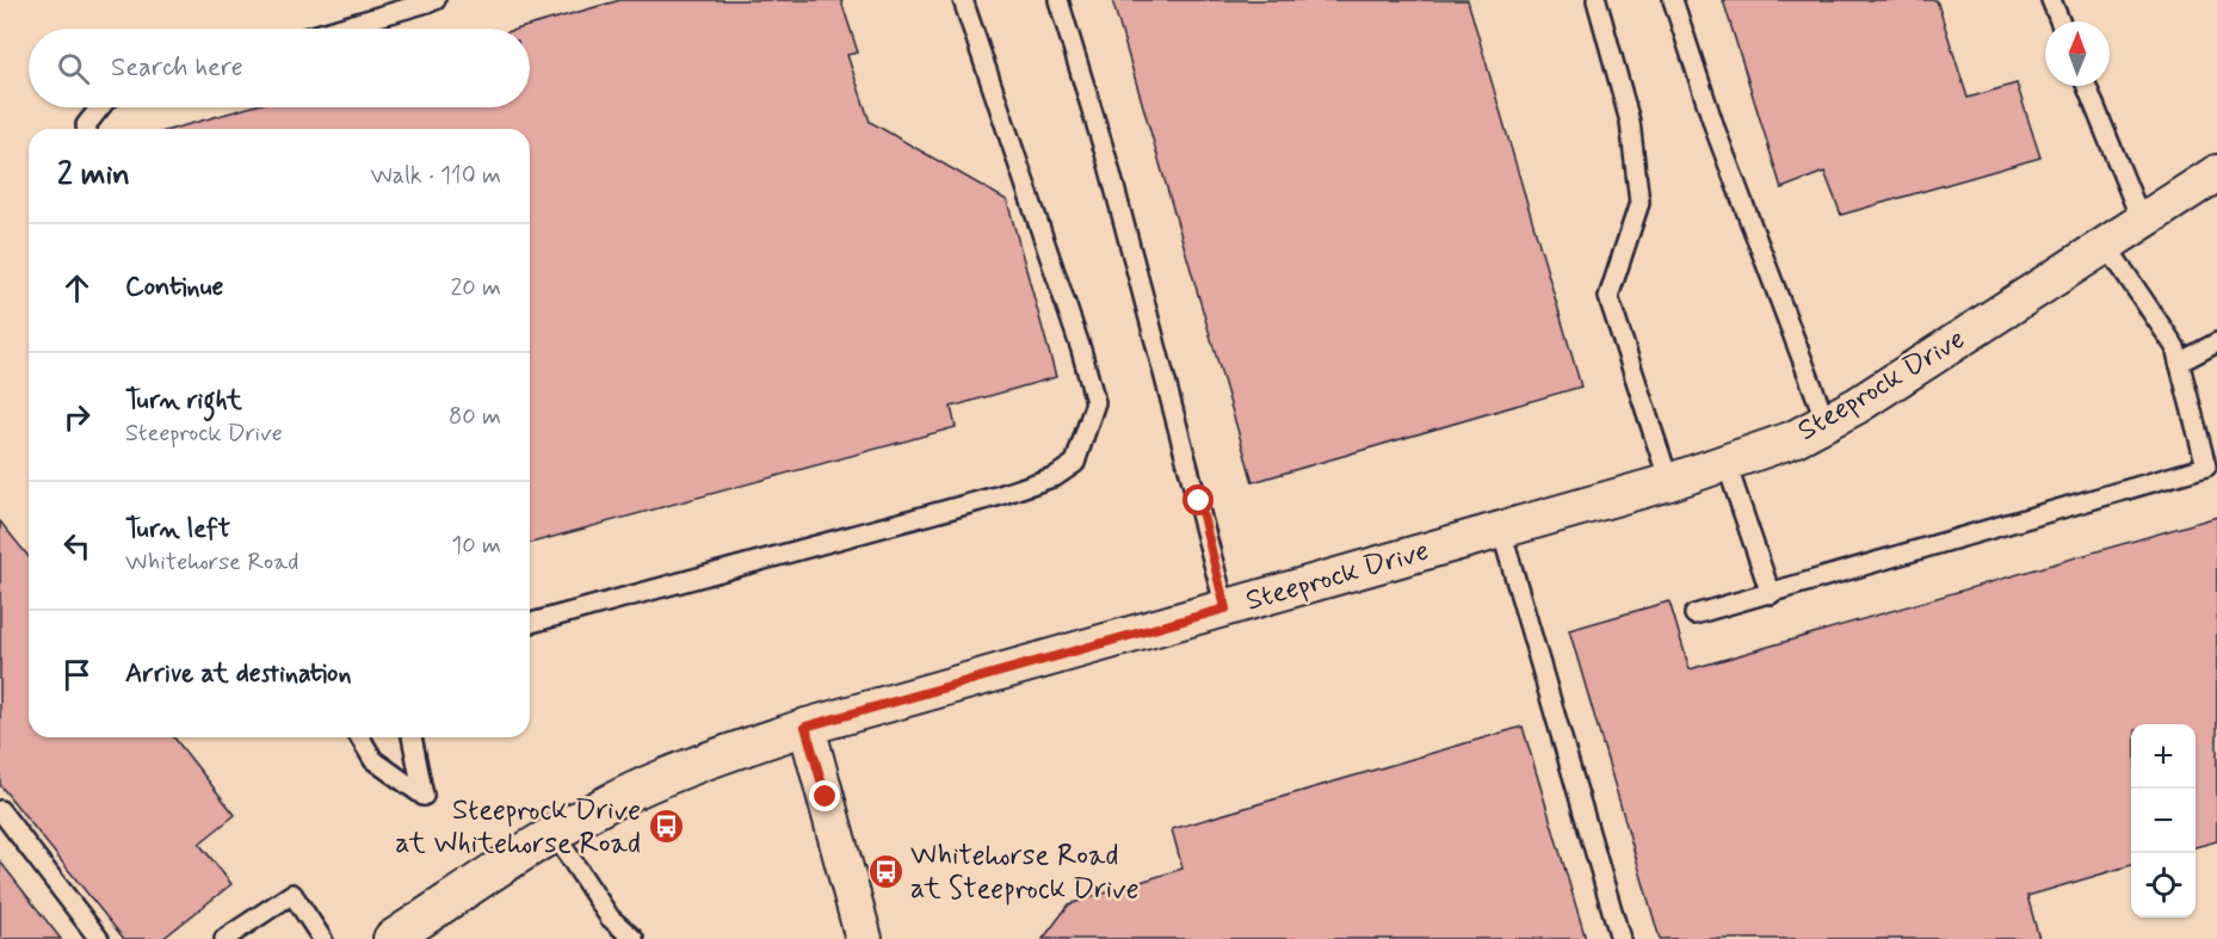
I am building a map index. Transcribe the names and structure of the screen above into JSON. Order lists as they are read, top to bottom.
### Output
{
  "streets": {
    "street": ["Steeprock Drive"]
  },
  "places": {
    "bus stop": ["Steeprock Drive at Whitehorse Road", "Whitehorse Road at Steeprock Drive"]
  },
  "north": "top",
  "page": {
    "search": "Search here",
    "heading": ["2 min", "Walk · 110 m"],
    "list": [
      ["Continue", "20 m"],
      ["Turn right", "Steeprock Drive", "80 m"],
      ["Turn left", "Whitehorse Road", "10 m"],
      "Arrive at destination"
    ],
    "map_buttons": ["+", "−"]
  }
}
